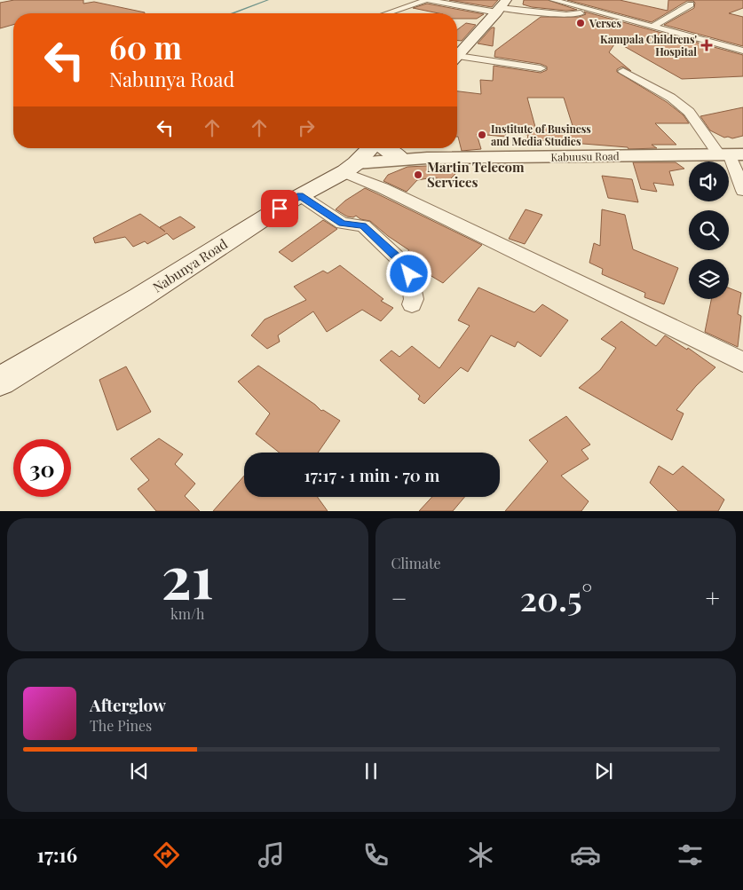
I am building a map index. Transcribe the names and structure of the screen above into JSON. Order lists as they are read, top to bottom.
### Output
{
  "streets": {
    "main road": ["Nabunya Road"],
    "street": ["Kabuusu Road"]
  },
  "crossings": [
    ["Kabuusu Road", "Nabunya Road"]
  ],
  "places": {
    "other": ["Verses", "Institute of Business and Media Studies", "Martin Telecom Services"],
    "health": ["Kampala Childrens' Hospital"]
  },
  "page": {
    "turn": ["60 m", "Nabunya Road"],
    "limit": "30",
    "trip": "17:17 · 1 min · 70 m",
    "tile": [
      ["21", "km/h"],
      "Climate"
    ],
    "heat": ["−", "20.5°", "+"],
    "song": ["Afterglow", "The Pines"],
    "tabs": "17:16"
  }
}
